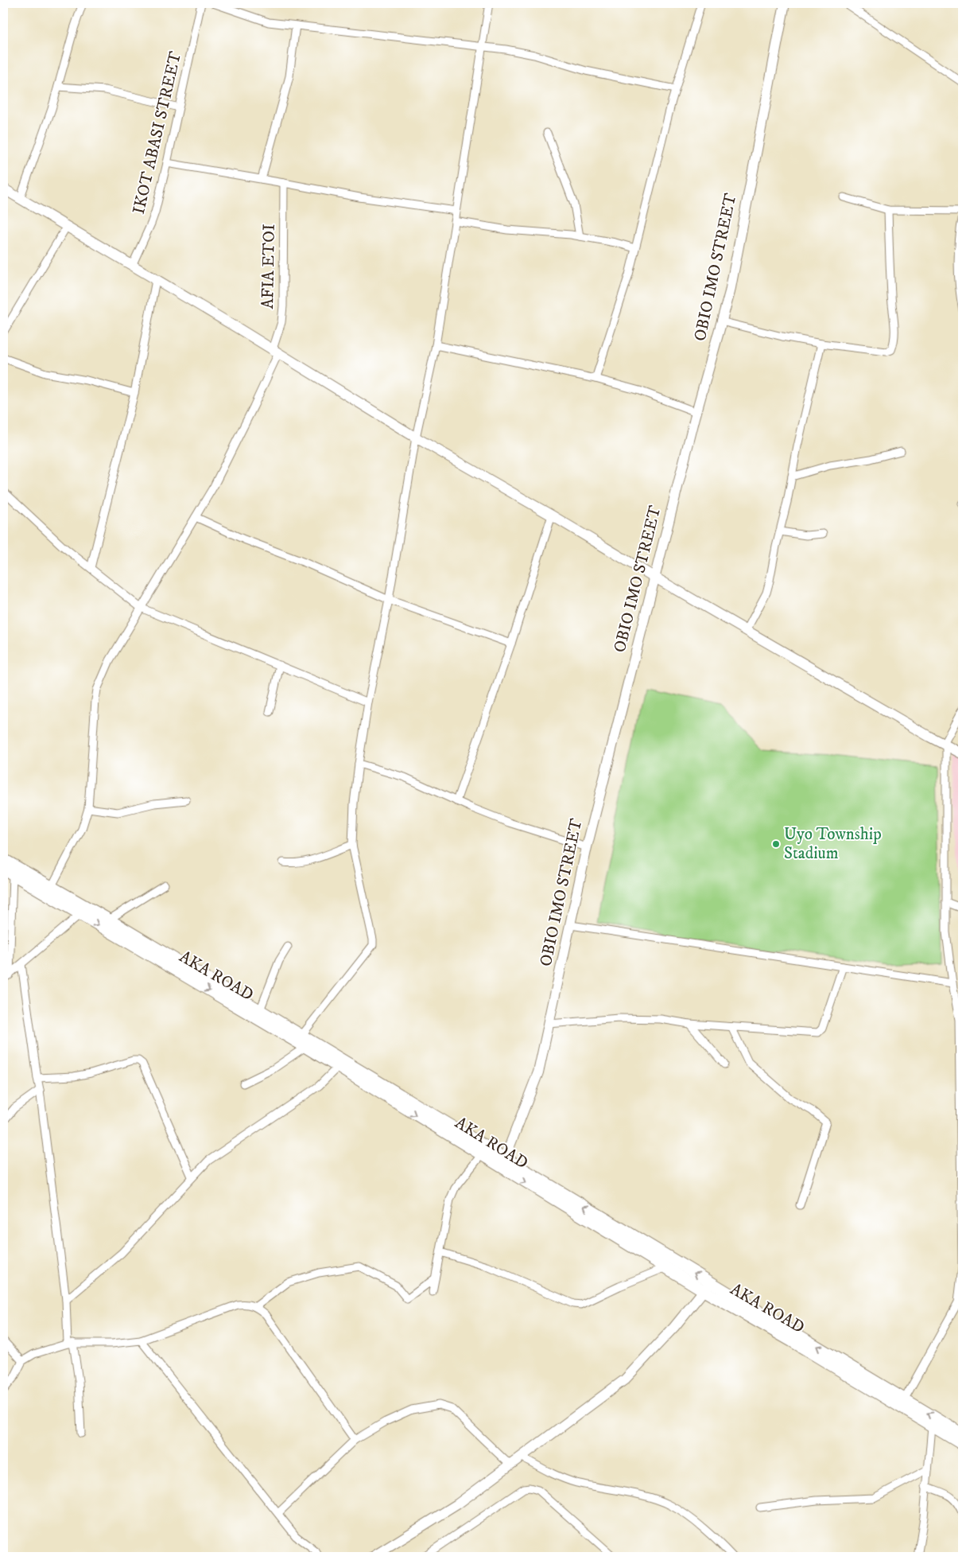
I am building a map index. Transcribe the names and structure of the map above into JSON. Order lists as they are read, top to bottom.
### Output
{
  "streets": {
    "main road": ["AKA ROAD"],
    "street": ["IKOT ABASI STREET", "AFIA ETOI", "OBIO IMO STREET"]
  },
  "crossings": [
    ["AFIA ETOI", "AKA ROAD"],
    ["OBIO IMO STREET", "AKA ROAD"]
  ],
  "places": ["Uyo Township Stadium"]
}
